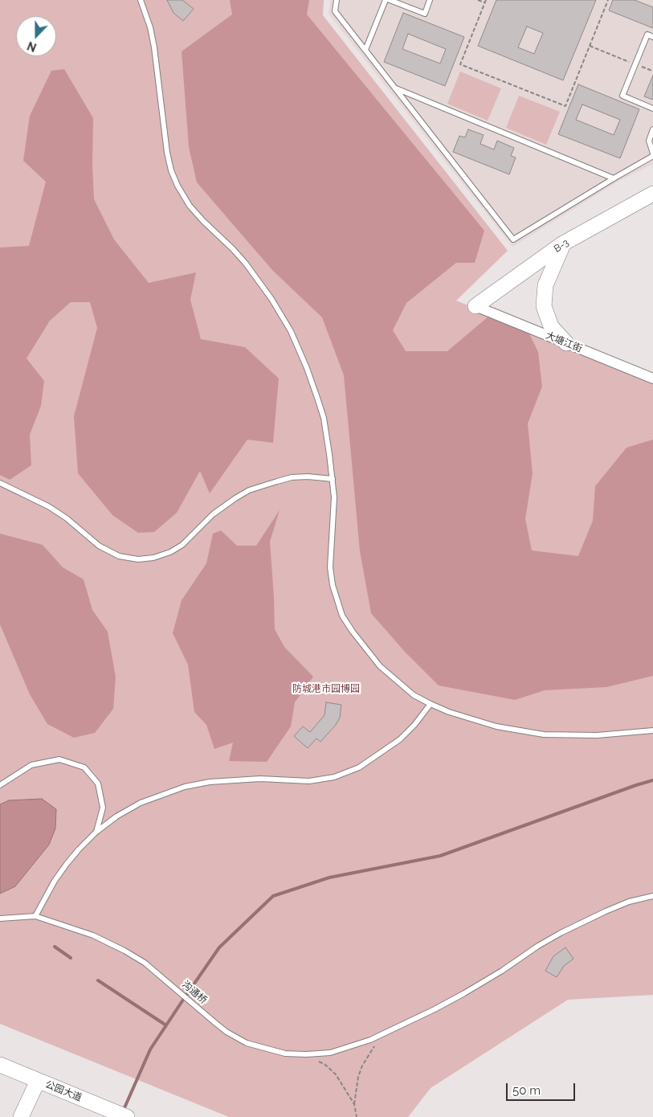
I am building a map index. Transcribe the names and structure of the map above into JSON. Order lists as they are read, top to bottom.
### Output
{
  "streets": {
    "street": ["B-3", "大塘江街", "公园大道"],
    "lane": ["沟通桥"]
  },
  "crossings": [
    ["B-3", "大塘江街"]
  ],
  "parks": ["防城港市园博园"],
  "scale_bar": "50 m",
  "north": "bottom"
}
